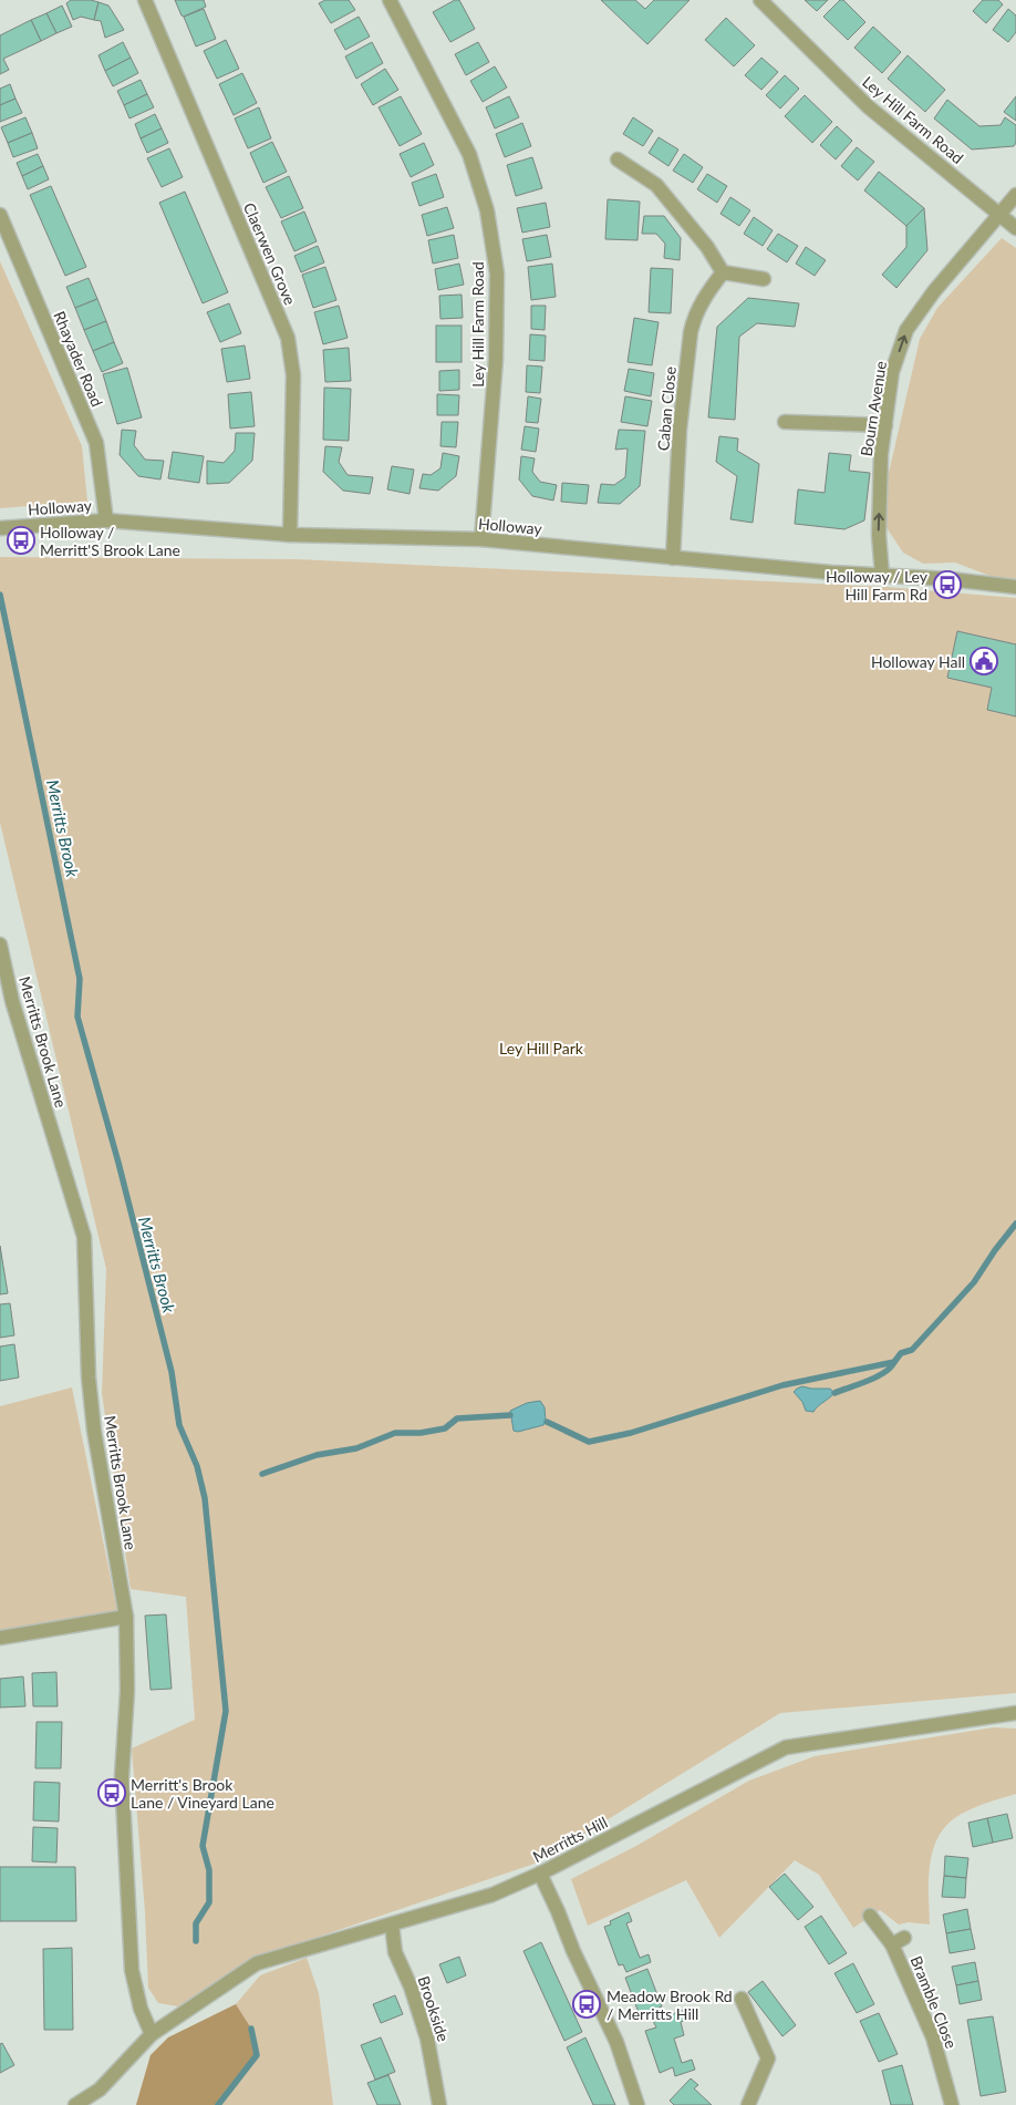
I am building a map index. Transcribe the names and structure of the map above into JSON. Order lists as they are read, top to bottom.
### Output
{
  "streets": {
    "street": [
      "Ley Hill Farm Road",
      "Claerwen Grove",
      "Rhayader Road",
      "Caban Close",
      "Bourn Avenue",
      "Holloway",
      "Merritts Brook Lane",
      "Merritts Hill",
      "Bramble Close",
      "Brookside"
    ]
  },
  "crossings": [
    ["Ley Hill Farm Road", "Bourn Avenue"],
    ["Ley Hill Farm Road", "Holloway"],
    ["Claerwen Grove", "Holloway"],
    ["Rhayader Road", "Holloway"],
    ["Caban Close", "Holloway"],
    ["Bourn Avenue", "Holloway"],
    ["Merritts Brook Lane", "Merritts Hill"],
    ["Merritts Hill", "Brookside"]
  ],
  "one_way": ["Bourn Avenue"],
  "water": ["Merritts Brook"],
  "parks": ["Ley Hill Park"],
  "places": {
    "bus stop": [
      "Holloway / Merritt'S Brook Lane",
      "Holloway / Ley Hill Farm Rd",
      "Merritt's Brook Lane / Vineyard Lane",
      "Meadow Brook Rd / Merritts Hill"
    ],
    "public building": ["Holloway Hall"]
  }
}
